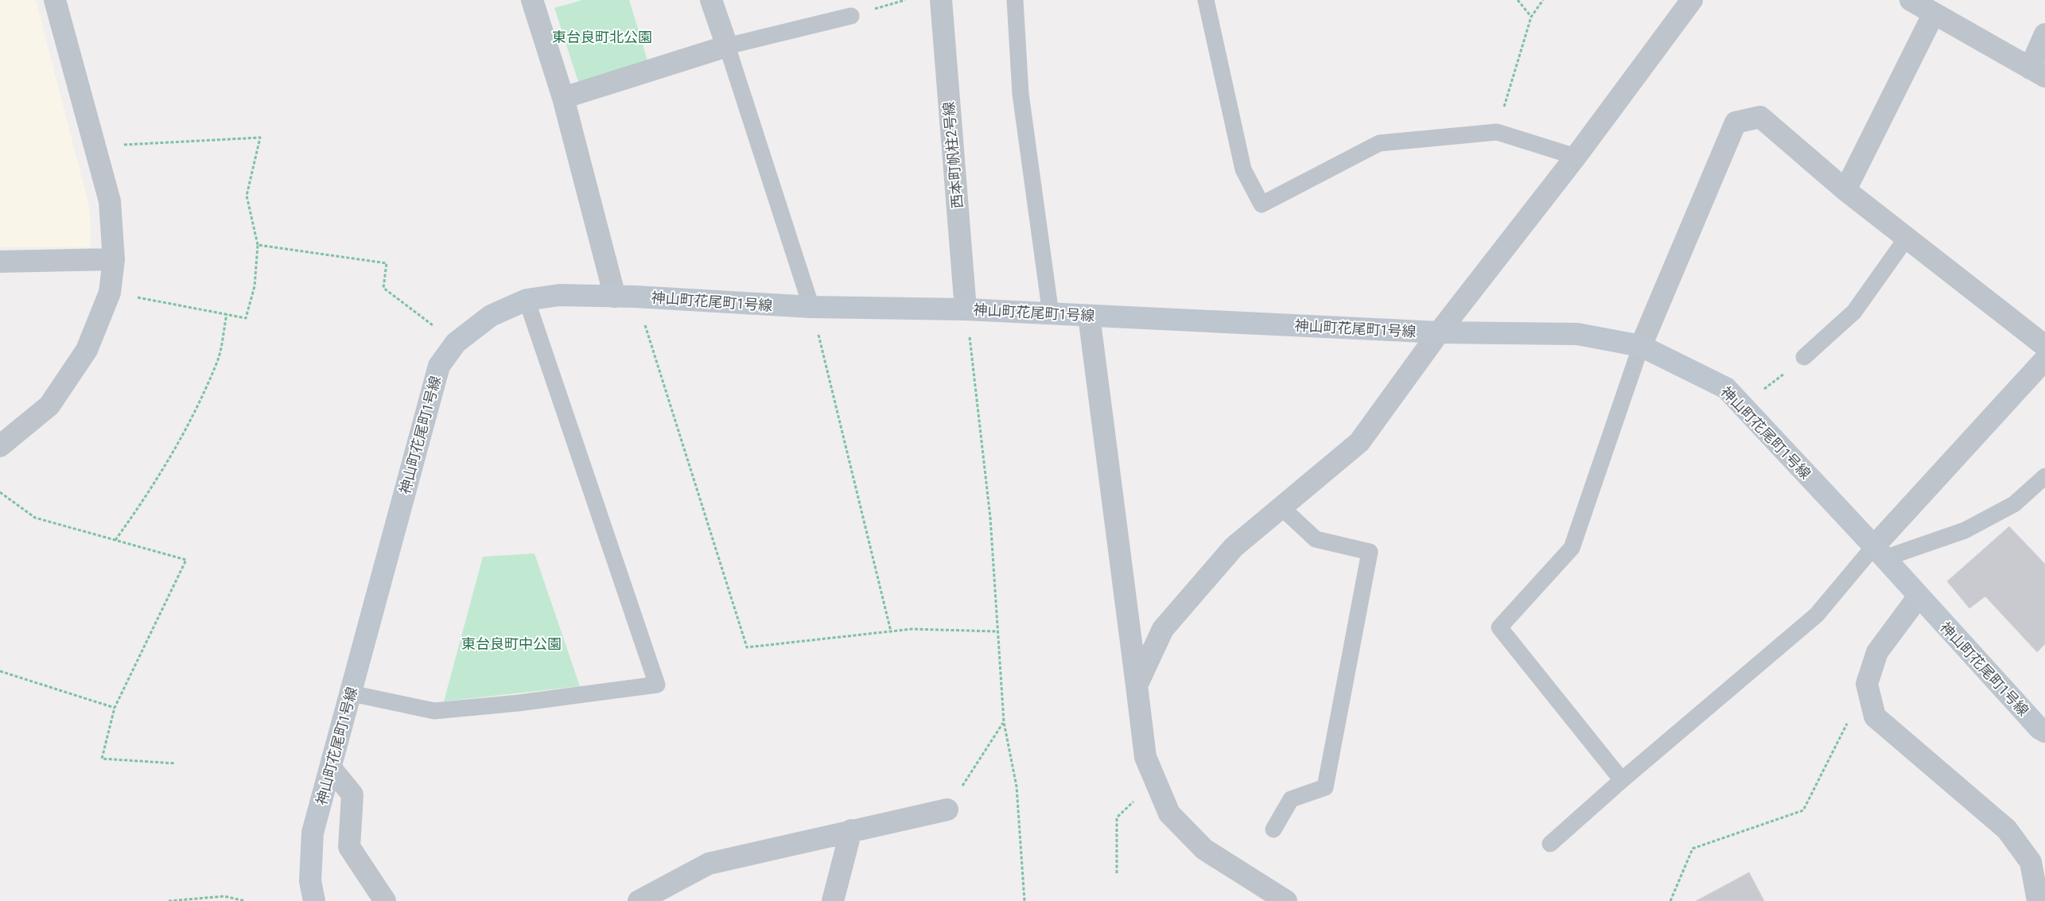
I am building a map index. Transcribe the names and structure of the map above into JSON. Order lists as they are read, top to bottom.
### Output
{
  "streets": {
    "street": ["西本町帆柱2号線", "神山町花尾町1号線"]
  },
  "crossings": [
    ["西本町帆柱2号線", "神山町花尾町1号線"]
  ],
  "parks": ["東台良町北公園", "東台良町中公園"]
}
